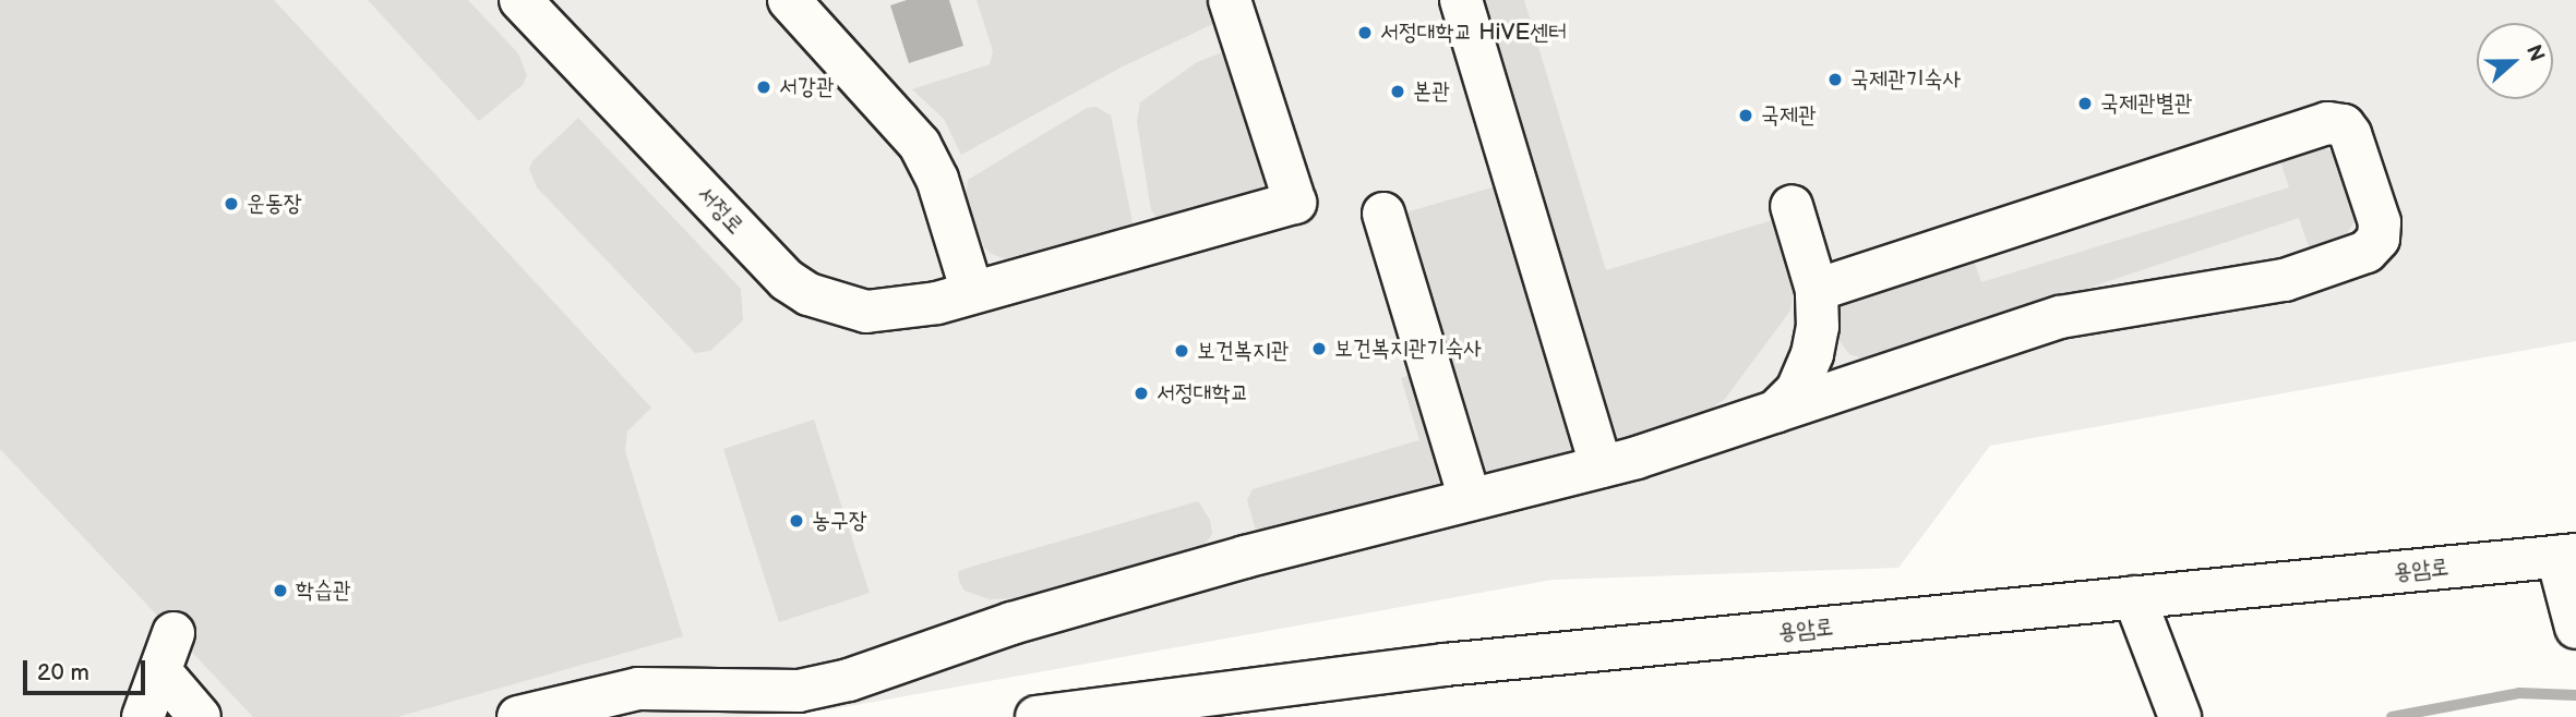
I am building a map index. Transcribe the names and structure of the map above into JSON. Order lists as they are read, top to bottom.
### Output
{
  "streets": {
    "street": ["서정로", "용암로"]
  },
  "places": [
    "서정대학교 HiVE센터",
    "국제관기숙사",
    "서강관",
    "본관",
    "국제관별관",
    "국제관",
    "운동장",
    "보건복지관기숙사",
    "보건복지관",
    "서정대학교",
    "농구장",
    "학습관"
  ],
  "scale_bar": "20 m",
  "north": "right"
}
